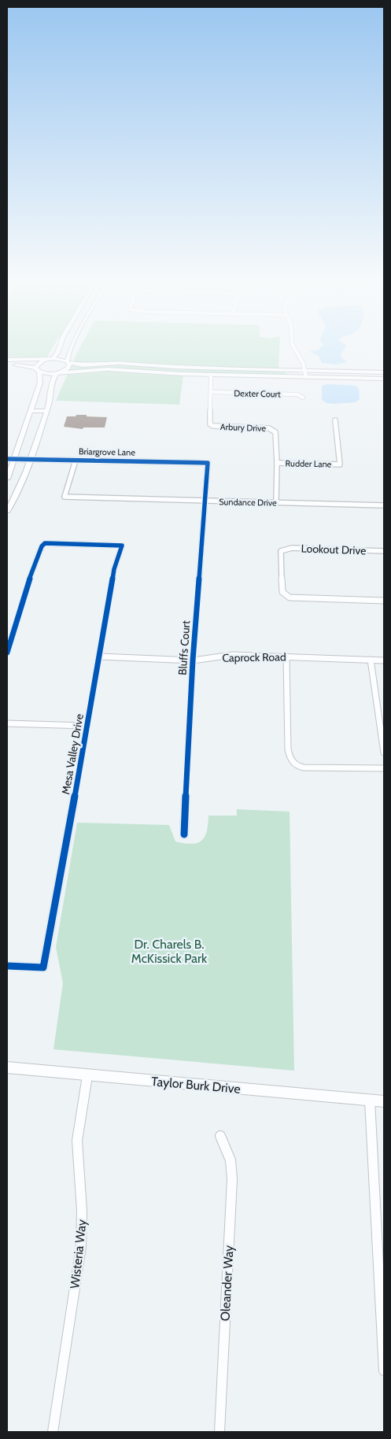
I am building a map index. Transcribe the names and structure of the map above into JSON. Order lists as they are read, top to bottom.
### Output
{
  "streets": {
    "main road": ["Taylor Burk Drive"],
    "street": [
      "Dexter Court",
      "Arbury Drive",
      "Briargrove Lane",
      "Rudder Lane",
      "Sundance Drive",
      "Lookout Drive",
      "Bluffs Court",
      "Caprock Road",
      "Mesa Valley Drive",
      "Wisteria Way",
      "Oleander Way"
    ]
  },
  "crossings": [
    ["Dexter Court", "Arbury Drive"],
    ["Arbury Drive", "Rudder Lane"],
    ["Briargrove Lane", "Sundance Drive"],
    ["Briargrove Lane", "Bluffs Court"],
    ["Sundance Drive", "Bluffs Court"],
    ["Bluffs Court", "Caprock Road"],
    ["Caprock Road", "Mesa Valley Drive"],
    ["Taylor Burk Drive", "Wisteria Way"]
  ],
  "parks": ["Dr. Charels B. McKissick Park"]
}
